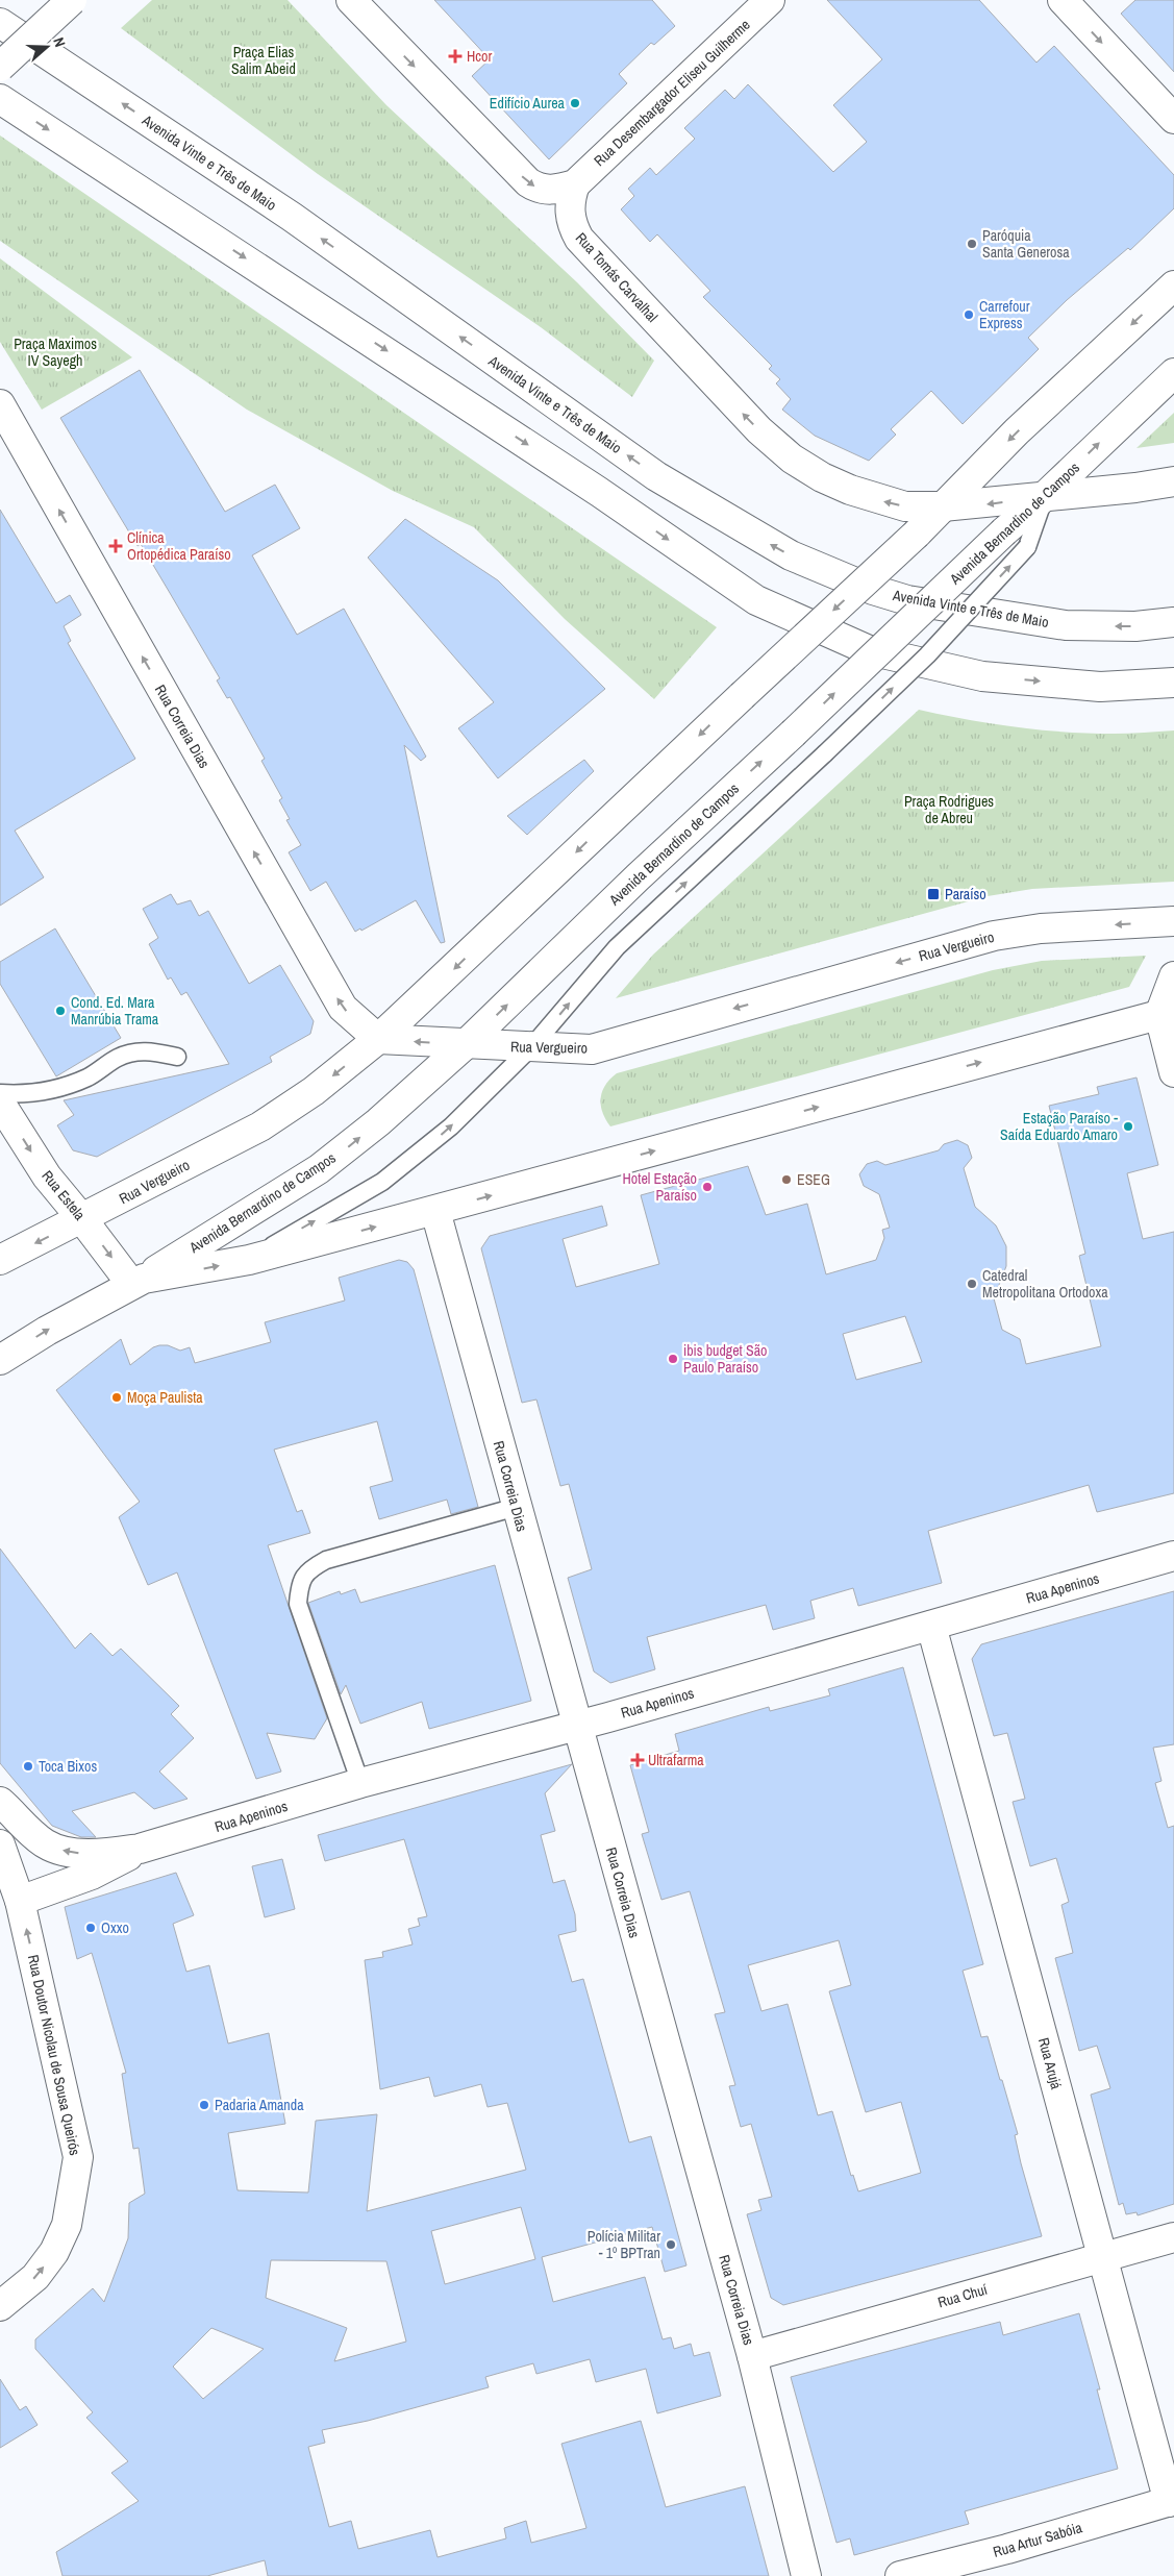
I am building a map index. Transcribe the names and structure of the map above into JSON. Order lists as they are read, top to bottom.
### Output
{
  "streets": {
    "main road": [
      "Rua Desembargador Eliseu Guilherme",
      "Avenida Vinte e Três de Maio",
      "Rua Tomás Carvalhal",
      "Avenida Bernardino de Campos",
      "Rua Correia Dias",
      "Rua Vergueiro",
      "Rua Estela",
      "Rua Apeninos",
      "Rua Doutor Nicolau de Sousa Queirós",
      "Rua Arujá",
      "Rua Chuí",
      "Rua Artur Sabóia"
    ]
  },
  "crossings": [
    ["Rua Desembargador Eliseu Guilherme", "Rua Tomás Carvalhal"],
    ["Rua Tomás Carvalhal", "Avenida Bernardino de Campos"],
    ["Avenida Bernardino de Campos", "Rua Vergueiro"],
    ["Avenida Bernardino de Campos", "Rua Estela"],
    ["Rua Correia Dias", "Rua Vergueiro"],
    ["Rua Correia Dias", "Rua Apeninos"],
    ["Rua Correia Dias", "Rua Chuí"],
    ["Rua Vergueiro", "Rua Estela"],
    ["Rua Apeninos", "Rua Doutor Nicolau de Sousa Queirós"],
    ["Rua Apeninos", "Rua Arujá"],
    ["Rua Arujá", "Rua Chuí"],
    ["Rua Arujá", "Rua Artur Sabóia"]
  ],
  "one_way": ["Rua Estela", "Rua Doutor Nicolau de Sousa Queirós"],
  "parks": ["Praça Elias Salim Abeid", "Praça Maximos IV Sayegh", "Praça Rodrigues de Abreu"],
  "places": {
    "health": ["Hcor", "Clínica Ortopédica Paraíso", "Ultrafarma"],
    "other": [
      "Edifício Aurea",
      "Paróquia Santa Generosa",
      "Carrefour Express",
      "Cond. Ed. Mara Manrúbia Trama",
      "Estação Paraíso - Saída Eduardo Amaro",
      "ESEG",
      "Hotel Estação Paraíso",
      "Catedral Metropolitana Ortodoxa",
      "ibis budget São Paulo Paraíso",
      "Moça Paulista",
      "Toca Bixos",
      "Oxxo",
      "Padaria Amanda",
      "Polícia Militar - 1º BPTran"
    ],
    "transit": ["Paraíso"]
  },
  "north": "right"
}
